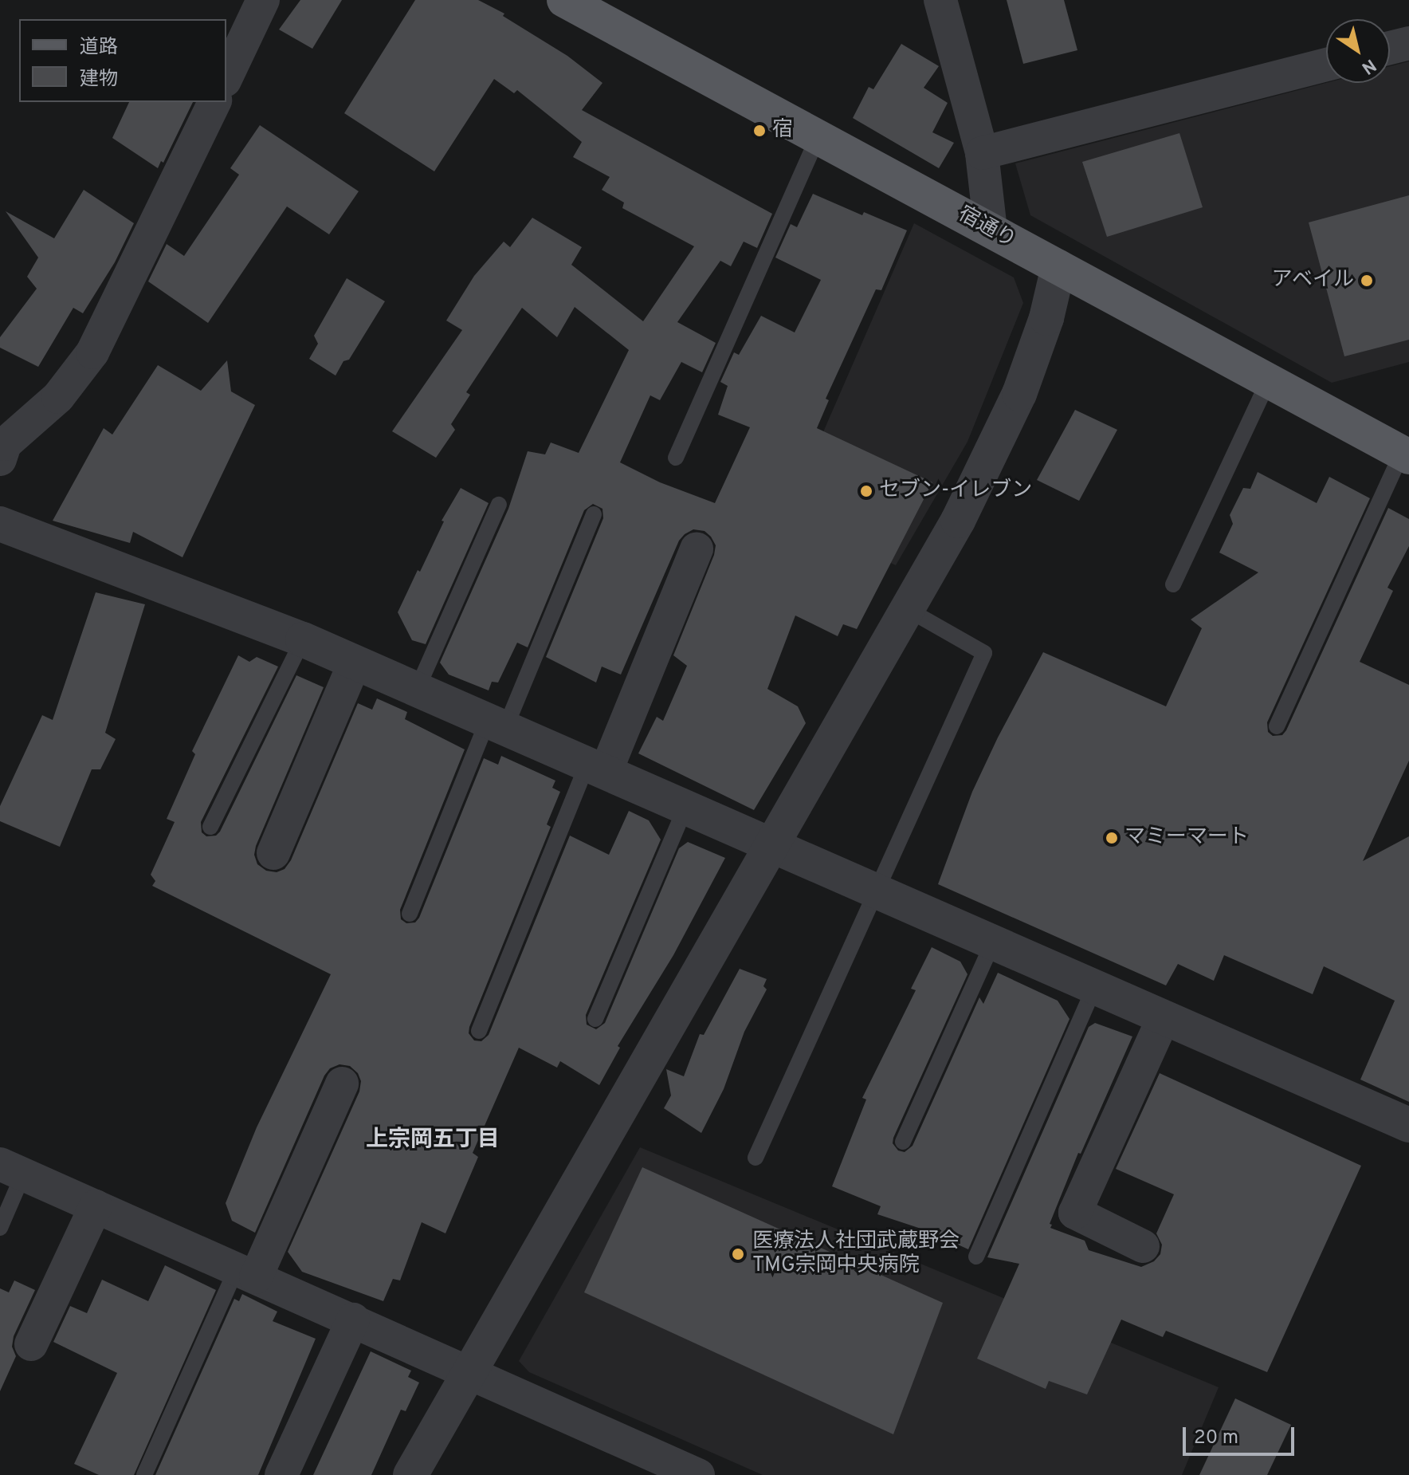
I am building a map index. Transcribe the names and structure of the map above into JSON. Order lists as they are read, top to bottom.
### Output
{
  "streets": {
    "main road": ["宿通り"]
  },
  "districts": ["上宗岡五丁目"],
  "places": [
    "宿",
    "アベイル",
    "セブン-イレブン",
    "マミーマート",
    "医療法人社団武蔵野会 TMG宗岡中央病院"
  ],
  "legend": ["道路", "建物"],
  "scale_bar": "20 m",
  "north": "bottom right"
}
